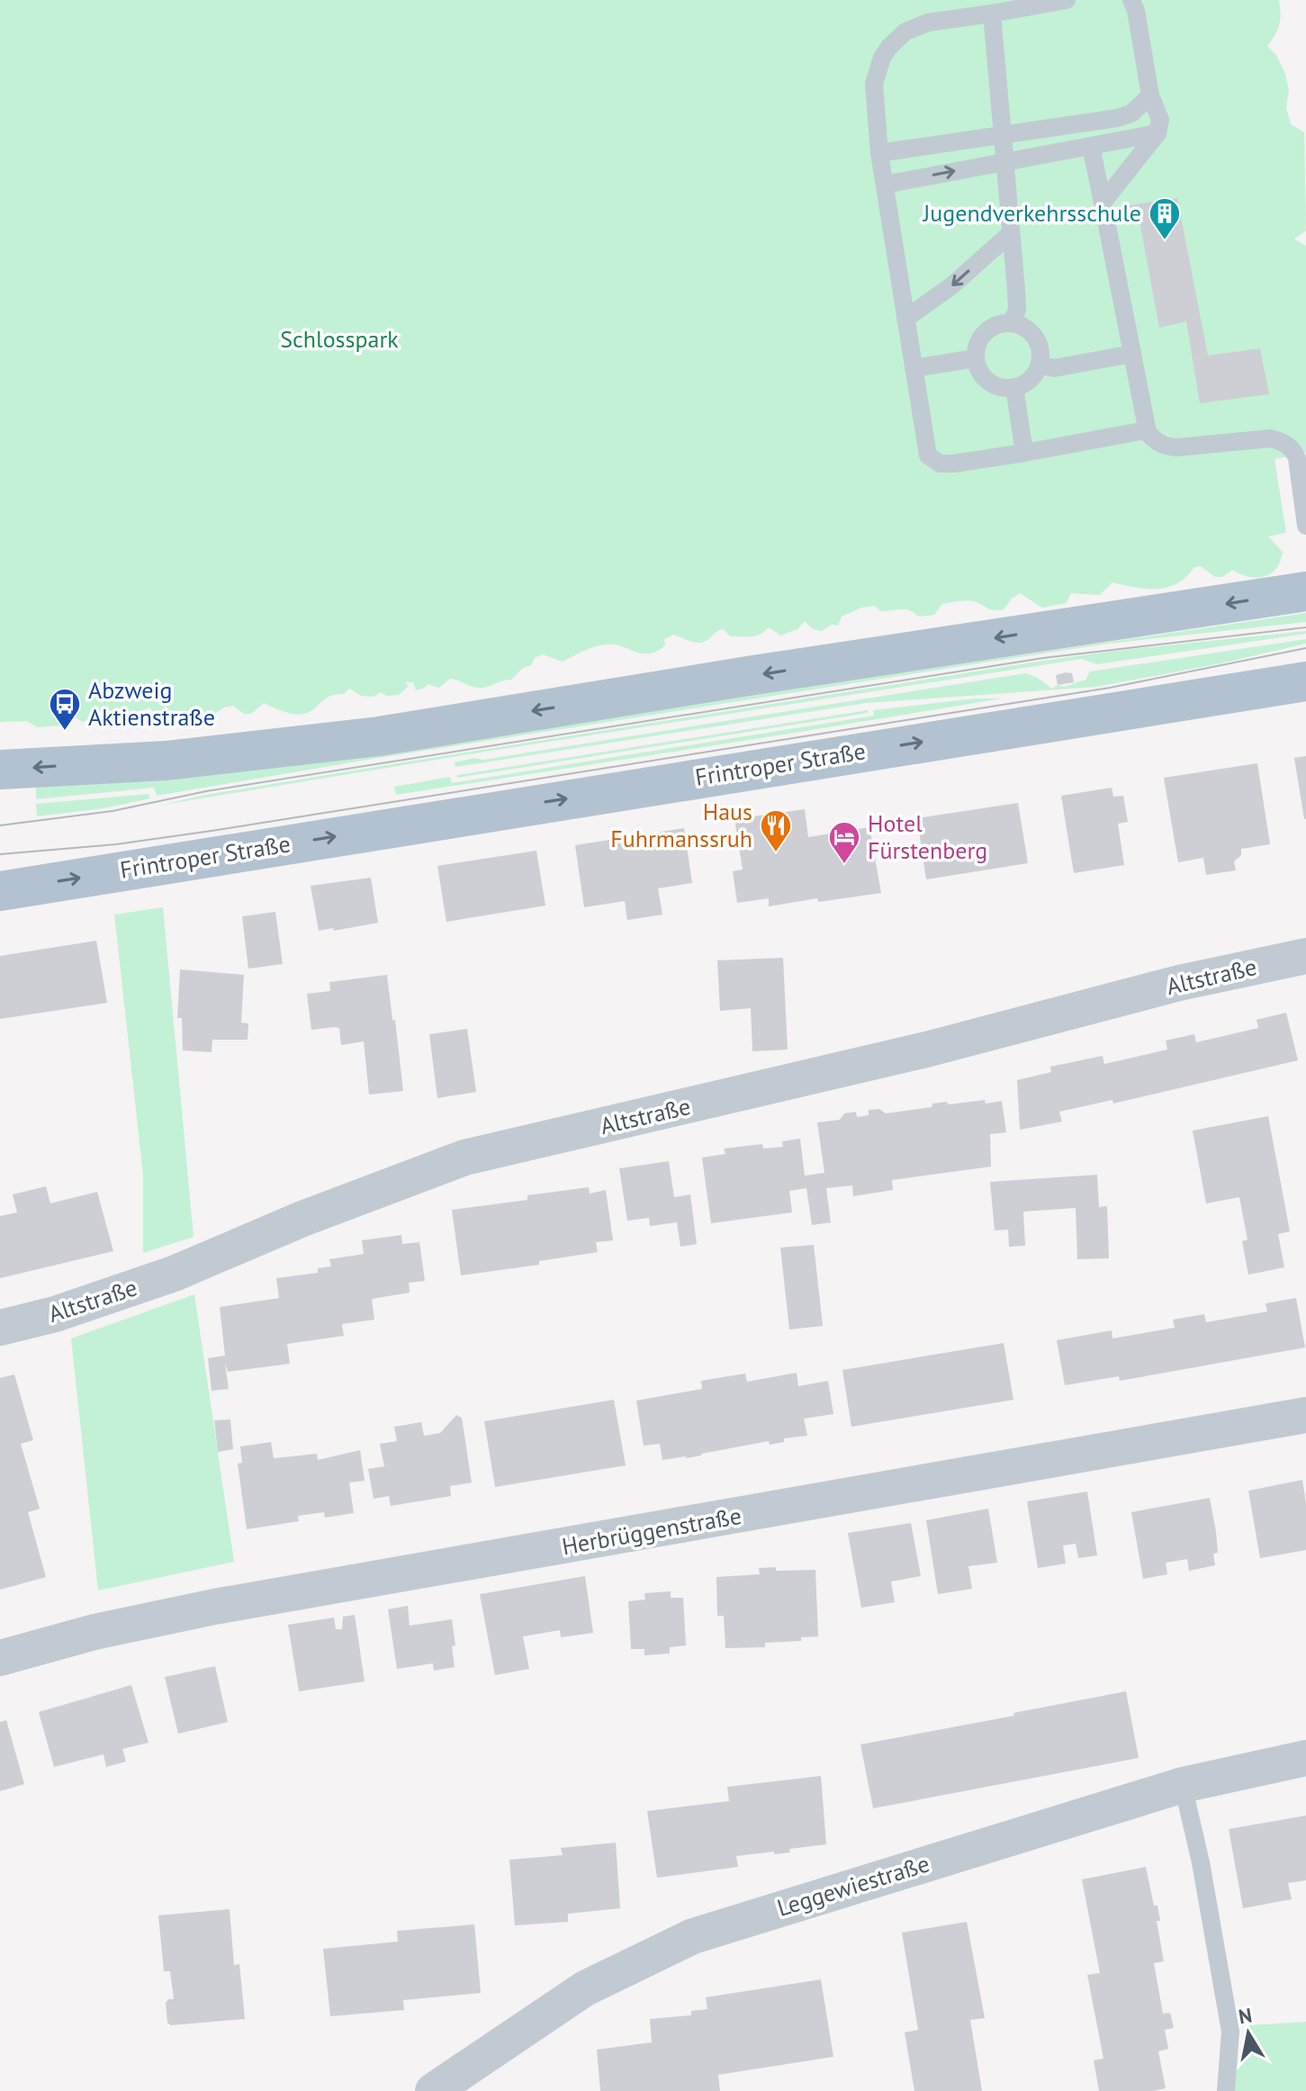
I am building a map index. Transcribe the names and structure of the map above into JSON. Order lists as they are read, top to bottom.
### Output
{
  "streets": {
    "main road": ["Frintroper Straße"],
    "street": ["Altstraße", "Herbrüggenstraße", "Leggewiestraße"]
  },
  "parks": ["Schlosspark"],
  "places": {
    "building": ["Jugendverkehrsschule"],
    "bus stop": ["Abzweig Aktienstraße"],
    "restaurant": ["Haus Fuhrmanssruh"],
    "hotel": ["Hotel Fürstenberg"]
  },
  "north": "top"
}
